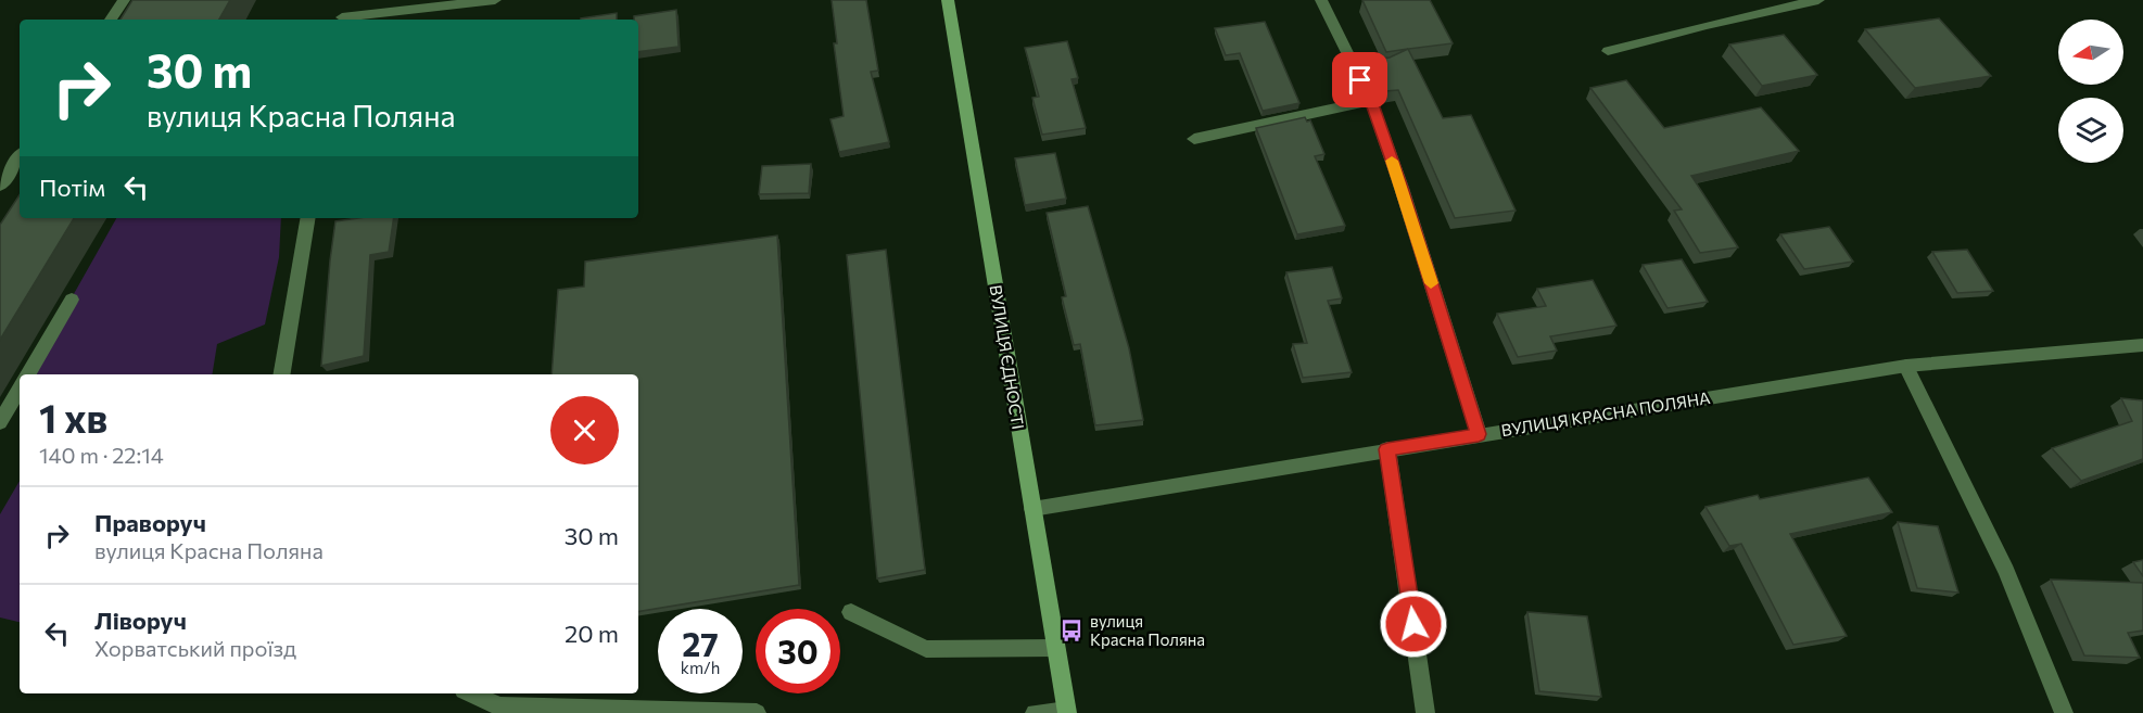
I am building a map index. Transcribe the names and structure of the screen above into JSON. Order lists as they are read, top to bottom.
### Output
{
  "streets": {
    "main road": ["ВУЛИЦЯ ЄДНОСТІ"],
    "street": ["ВУЛИЦЯ КРАСНА ПОЛЯНА"]
  },
  "crossings": [
    ["ВУЛИЦЯ ЄДНОСТІ", "ВУЛИЦЯ КРАСНА ПОЛЯНА"]
  ],
  "places": {
    "bus stop": ["вулиця Красна Поляна"]
  },
  "north": "left",
  "page": {
    "turn": ["30 m", "вулиця Красна Поляна"],
    "then": "Потім",
    "heading": ["1 хв", "140 m · 22:14"],
    "list": [
      {
        "name": "Праворуч",
        "note": "вулиця Красна Поляна",
        "value": "30 m"
      },
      {
        "name": "Ліворуч",
        "note": "Хорватський проїзд",
        "value": "20 m"
      }
    ],
    "speed": "27 km/h",
    "limit": "30"
  }
}
